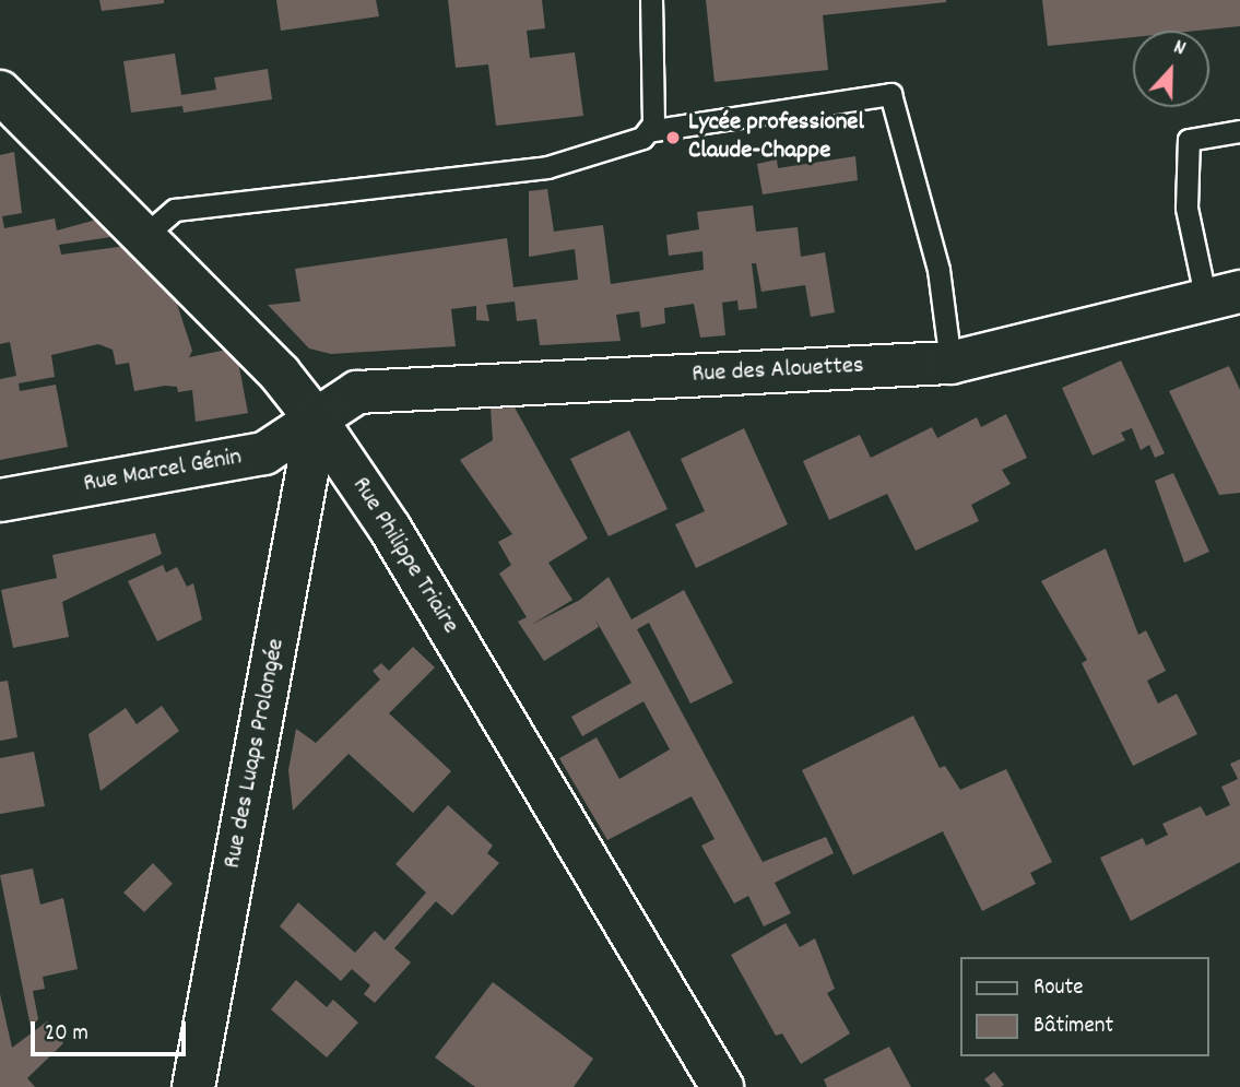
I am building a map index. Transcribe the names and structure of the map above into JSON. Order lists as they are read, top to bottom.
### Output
{
  "streets": {
    "street": [
      "Rue des Alouettes",
      "Rue Marcel Génin",
      "Rue Philippe Triaire",
      "Rue des Luaps Prolongée"
    ]
  },
  "crossings": [
    ["Rue des Alouettes", "Rue Marcel Génin"],
    ["Rue des Alouettes", "Rue Philippe Triaire"],
    ["Rue des Alouettes", "Rue des Luaps Prolongée"],
    ["Rue Marcel Génin", "Rue Philippe Triaire"],
    ["Rue Marcel Génin", "Rue des Luaps Prolongée"],
    ["Rue Philippe Triaire", "Rue des Luaps Prolongée"]
  ],
  "places": ["Lycée professionel Claude-Chappe"],
  "legend": ["Route", "Bâtiment"],
  "scale_bar": "20 m",
  "north": "top"
}
